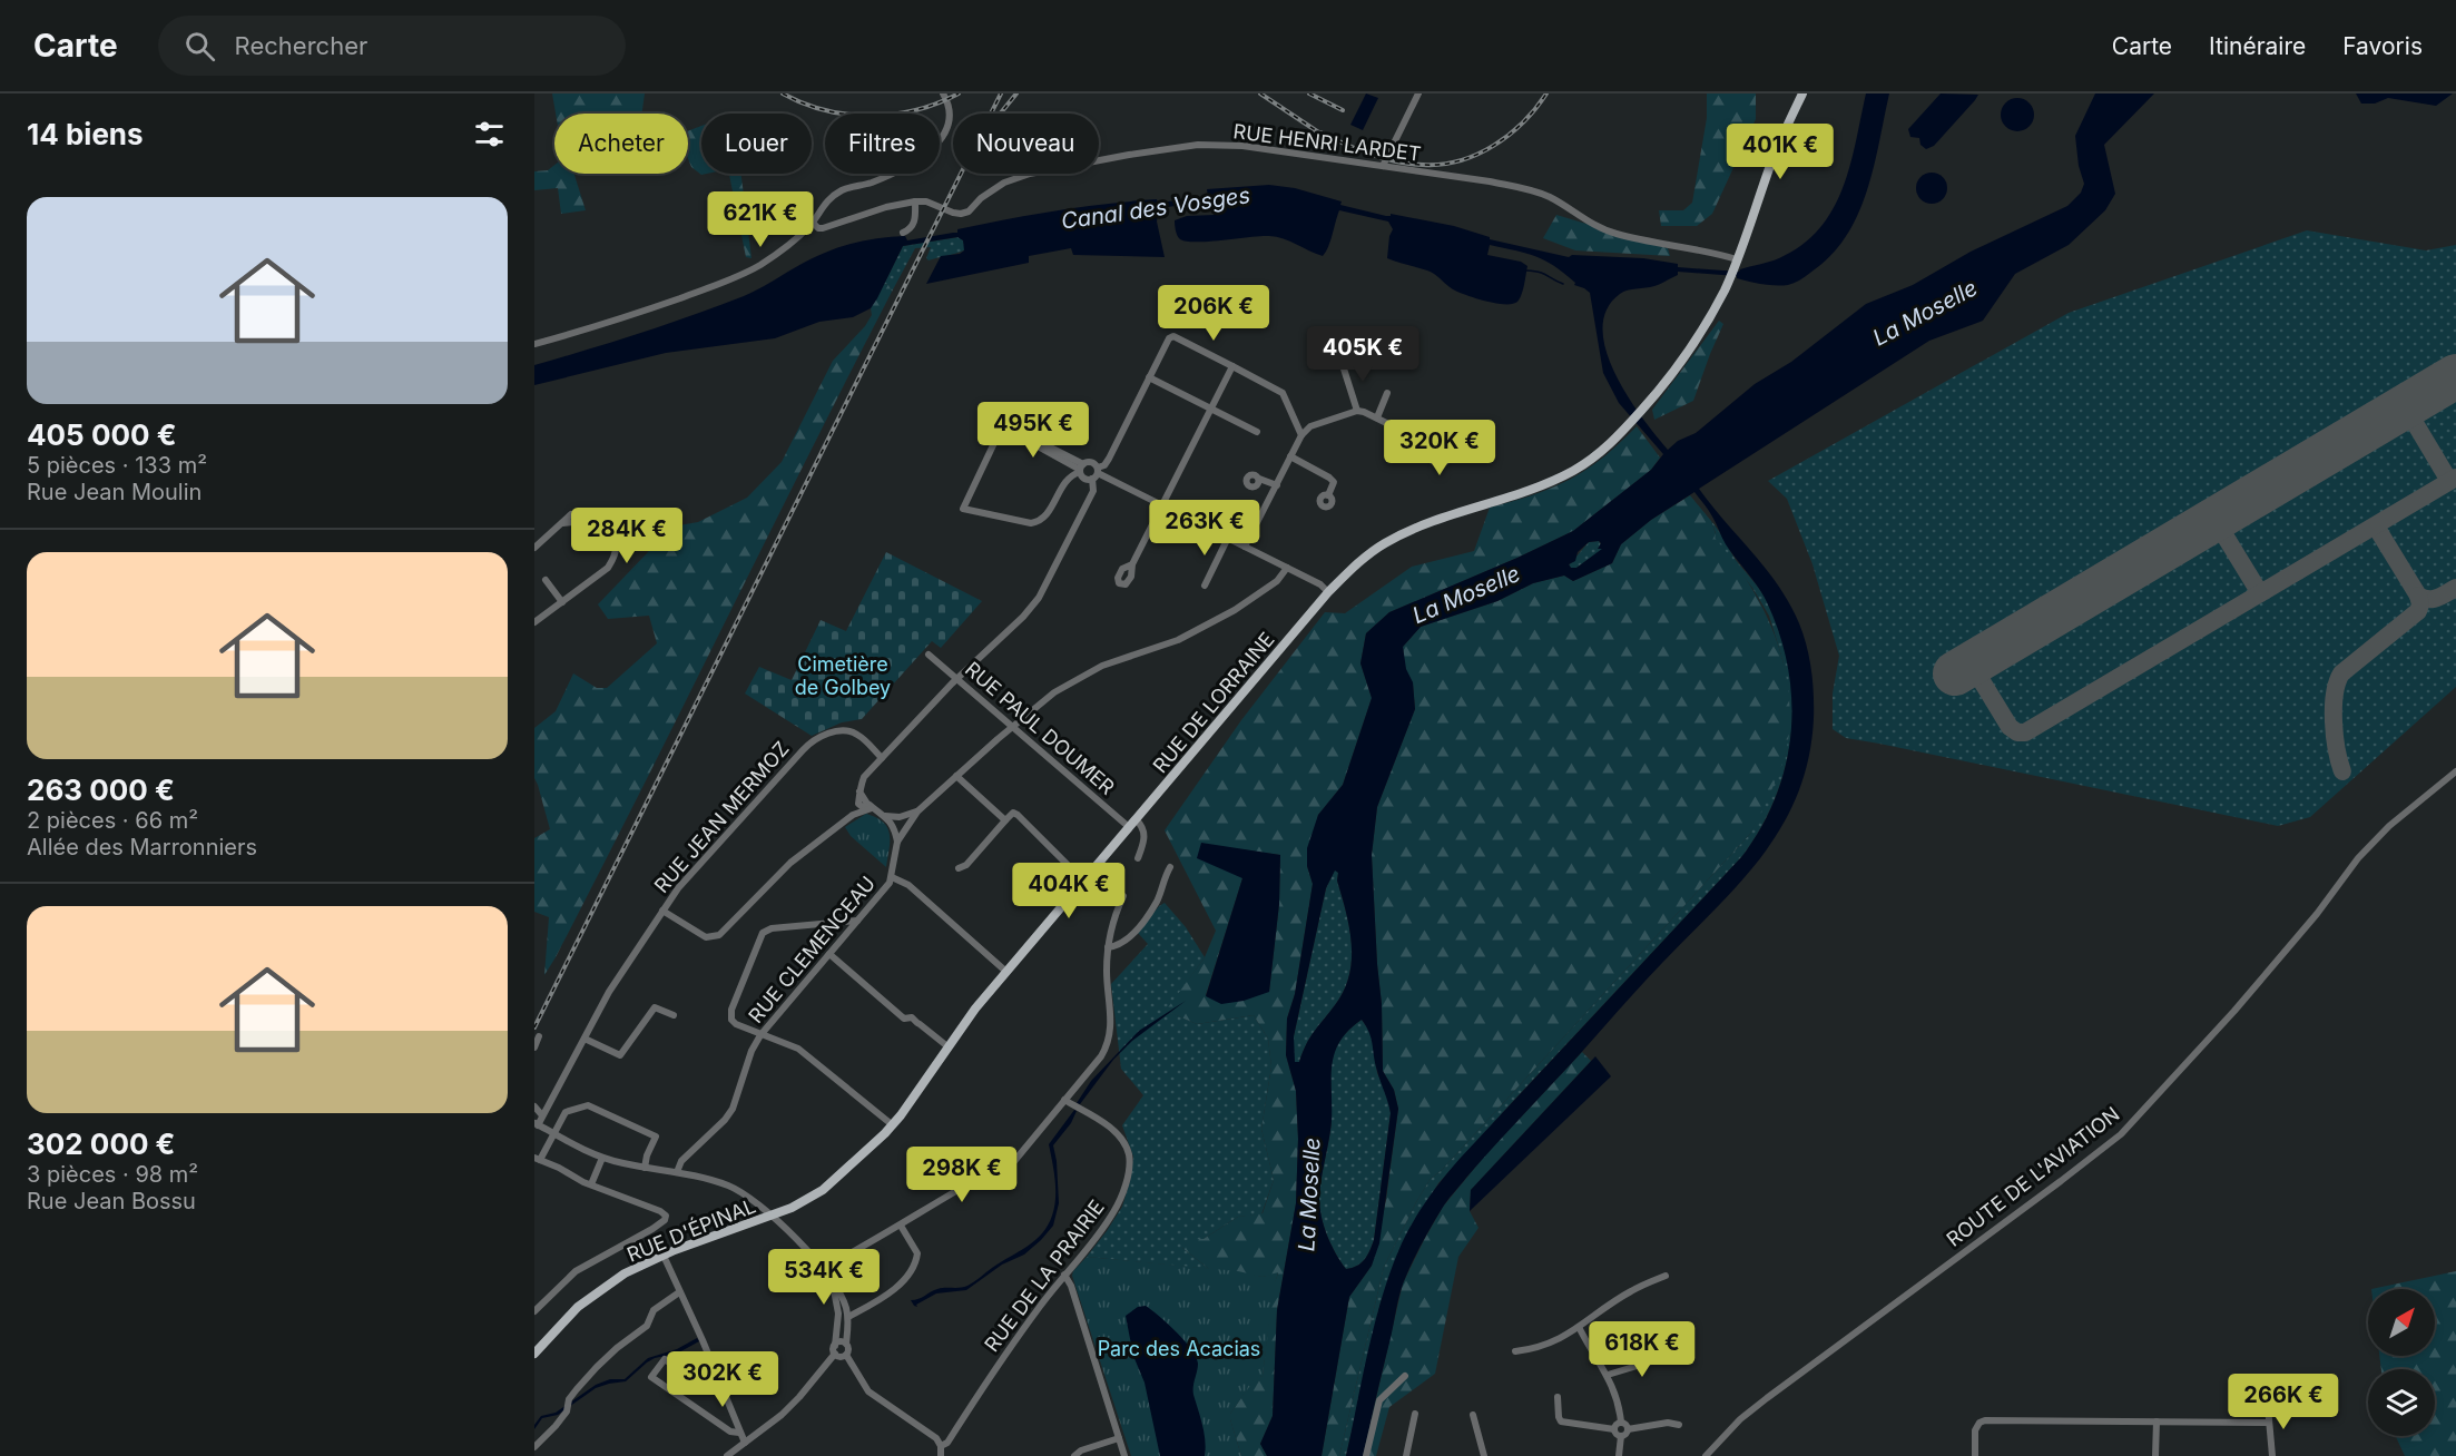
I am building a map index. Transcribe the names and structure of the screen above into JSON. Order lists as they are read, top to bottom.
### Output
{
  "streets": {
    "main road": ["RUE DE LORRAINE", "RUE D'ÉPINAL"],
    "street": [
      "RUE HENRI LARDET",
      "RUE PAUL DOUMER",
      "RUE JEAN MERMOZ",
      "RUE CLEMENCEAU",
      "ROUTE DE L'AVIATION",
      "RUE DE LA PRAIRIE"
    ]
  },
  "crossings": [
    ["RUE HENRI LARDET", "RUE DE LORRAINE"],
    ["RUE DE LORRAINE", "RUE PAUL DOUMER"],
    ["RUE DE LORRAINE", "RUE D'ÉPINAL"]
  ],
  "water": ["Canal des Vosges", "La Moselle"],
  "parks": ["Cimetière de Golbey", "Parc des Acacias"],
  "north": "top right",
  "page": {
    "header": "Carte",
    "search": "Rechercher",
    "nav": ["Carte", "Itinéraire", "Favoris"],
    "heading": "14 biens",
    "chip": [
      "Acheter",
      "Louer",
      "Filtres",
      "Nouveau"
    ],
    "price": [
      "401K €",
      "621K €",
      "206K €",
      "405K €",
      "495K €",
      "320K €",
      "263K €",
      "284K €",
      "404K €",
      "298K €",
      "534K €",
      "618K €",
      "302K €",
      "266K €"
    ],
    "list": [
      {
        "name": "405 000 €",
        "note": "5 pièces · 133 m² · Rue Jean Moulin"
      },
      {
        "name": "263 000 €",
        "note": "2 pièces · 66 m² · Allée des Marronniers"
      },
      {
        "name": "302 000 €",
        "note": "3 pièces · 98 m² · Rue Jean Bossu"
      }
    ]
  }
}
